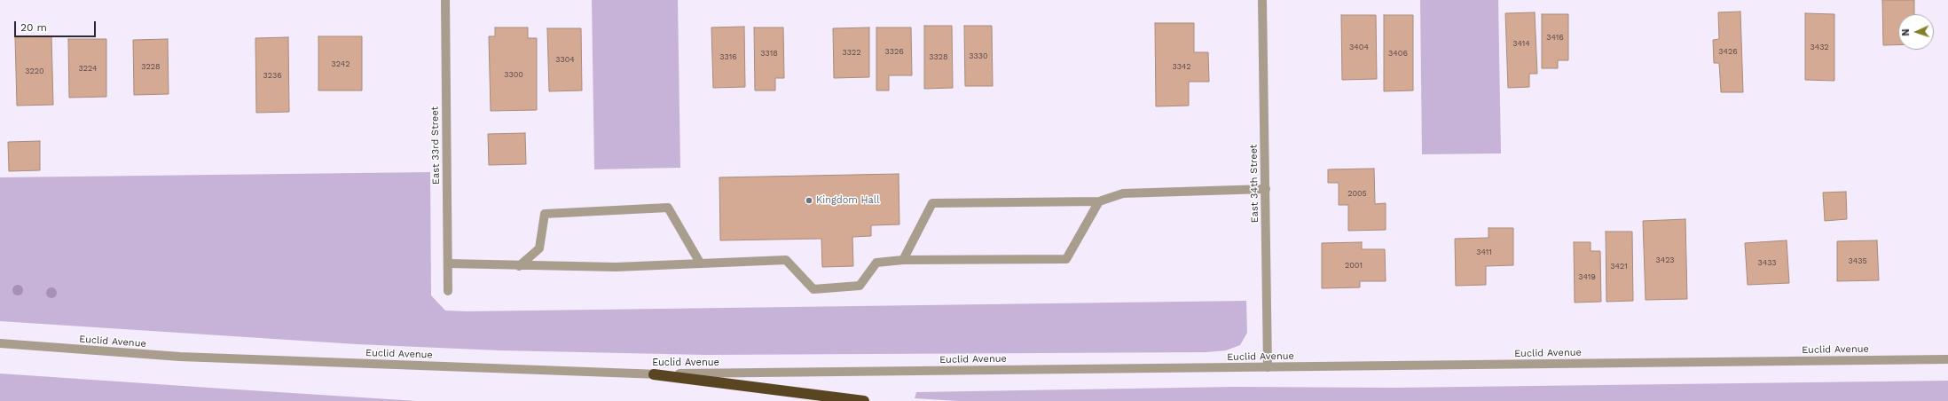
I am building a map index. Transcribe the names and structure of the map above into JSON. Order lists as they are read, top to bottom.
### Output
{
  "streets": {
    "street": ["East 33rd Street", "East 34th Street", "Euclid Avenue"]
  },
  "crossings": [
    ["East 34th Street", "Euclid Avenue"]
  ],
  "places": ["Kingdom Hall"],
  "house_numbers": [
    "3416",
    "3414",
    "3404",
    "3432",
    "3326",
    "3426",
    "3322",
    "3318",
    "3406",
    "3330",
    "3316",
    "3328",
    "3304",
    "3242",
    "3228",
    "3342",
    "3224",
    "3220",
    "3300",
    "3236",
    "2005",
    "3411",
    "3423",
    "3435",
    "3433",
    "2001",
    "3421",
    "3419"
  ],
  "scale_bar": "20 m",
  "north": "left"
}
